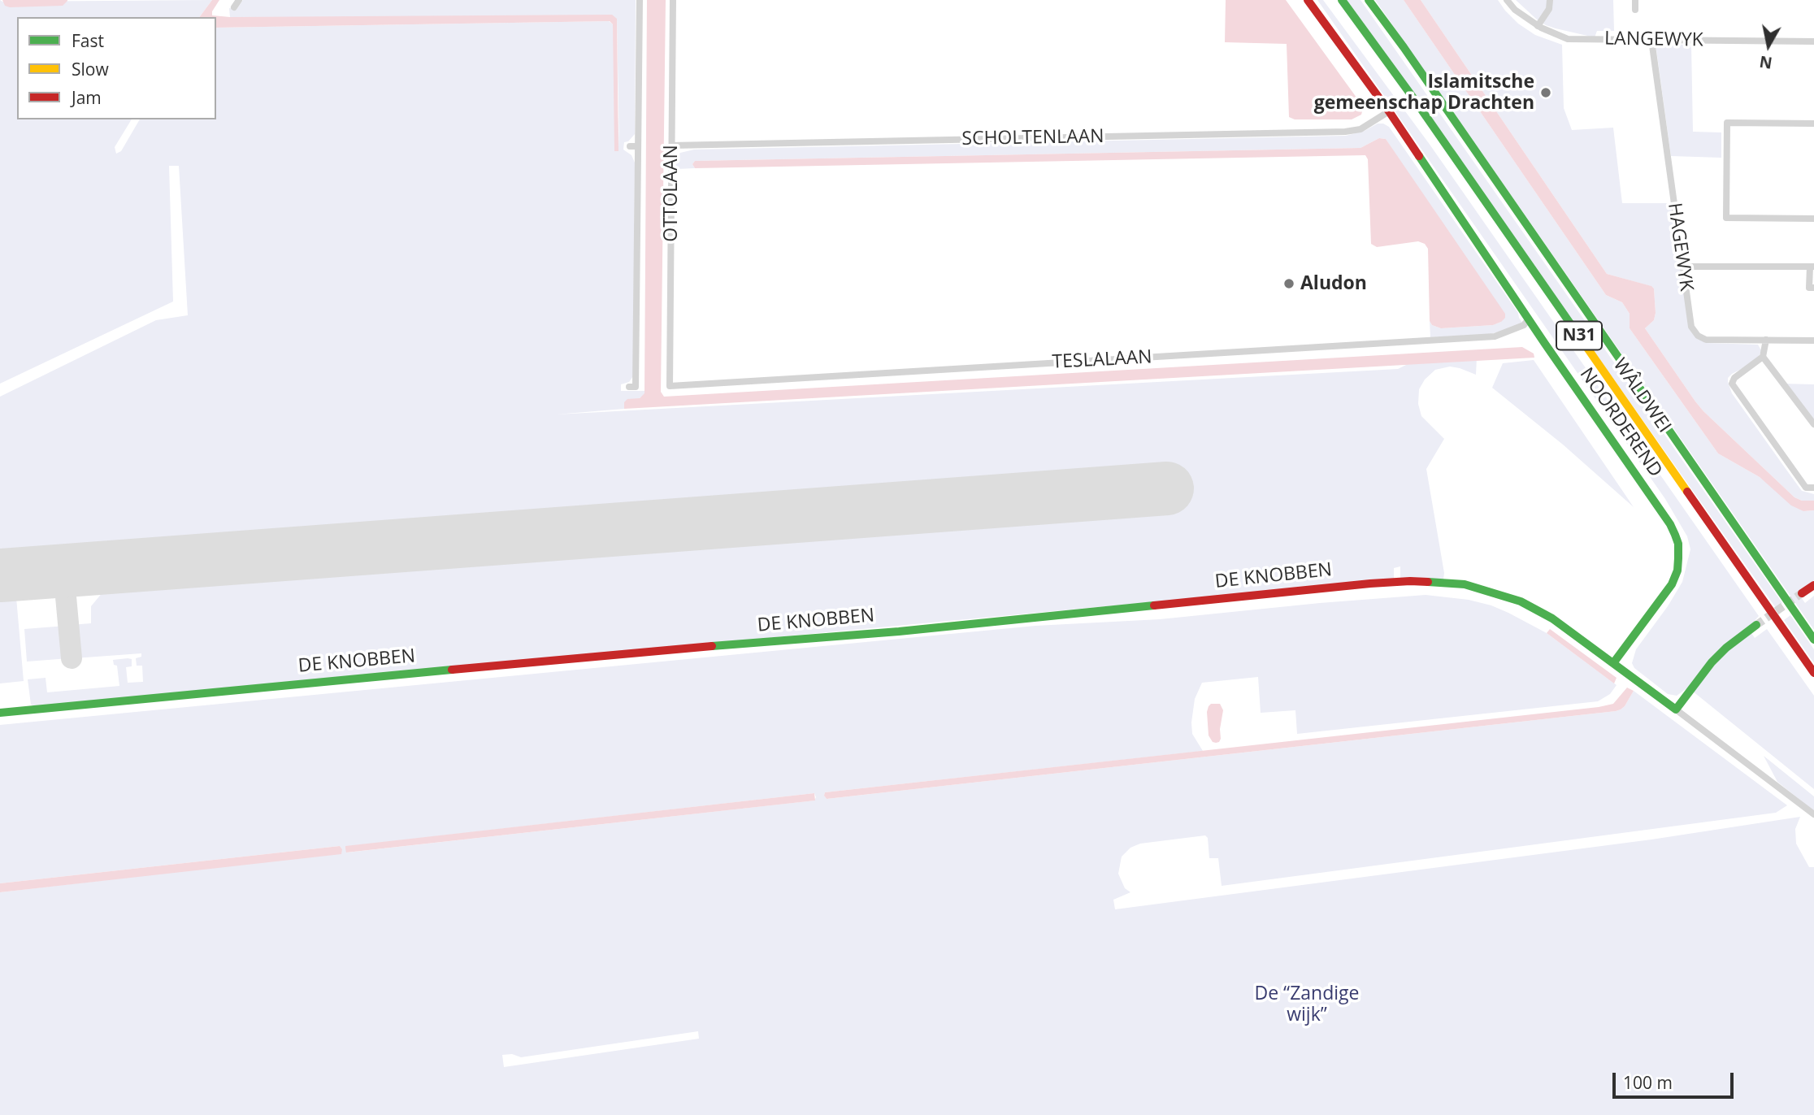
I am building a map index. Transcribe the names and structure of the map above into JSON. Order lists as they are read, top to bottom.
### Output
{
  "streets": {
    "main road": [
      "N31",
      "WÂLDWEI",
      "NOORDEREND",
      "DE KNOBBEN"
    ],
    "street": [
      "LANGEWYK",
      "SCHOLTENLAAN",
      "OTTOLAAN",
      "HAGEWYK",
      "TESLALAAN"
    ]
  },
  "crossings": [
    ["LANGEWYK", "HAGEWYK"],
    ["SCHOLTENLAAN", "OTTOLAAN"],
    ["SCHOLTENLAAN", "NOORDEREND"],
    ["OTTOLAAN", "TESLALAAN"],
    ["TESLALAAN", "NOORDEREND"],
    ["NOORDEREND", "DE KNOBBEN"]
  ],
  "parks": ["De “Zandige wijk”"],
  "places": ["Islamitsche gemeenschap Drachten", "Aludon"],
  "legend": ["Fast", "Slow", "Jam"],
  "scale_bar": "100 m",
  "north": "bottom"
}
